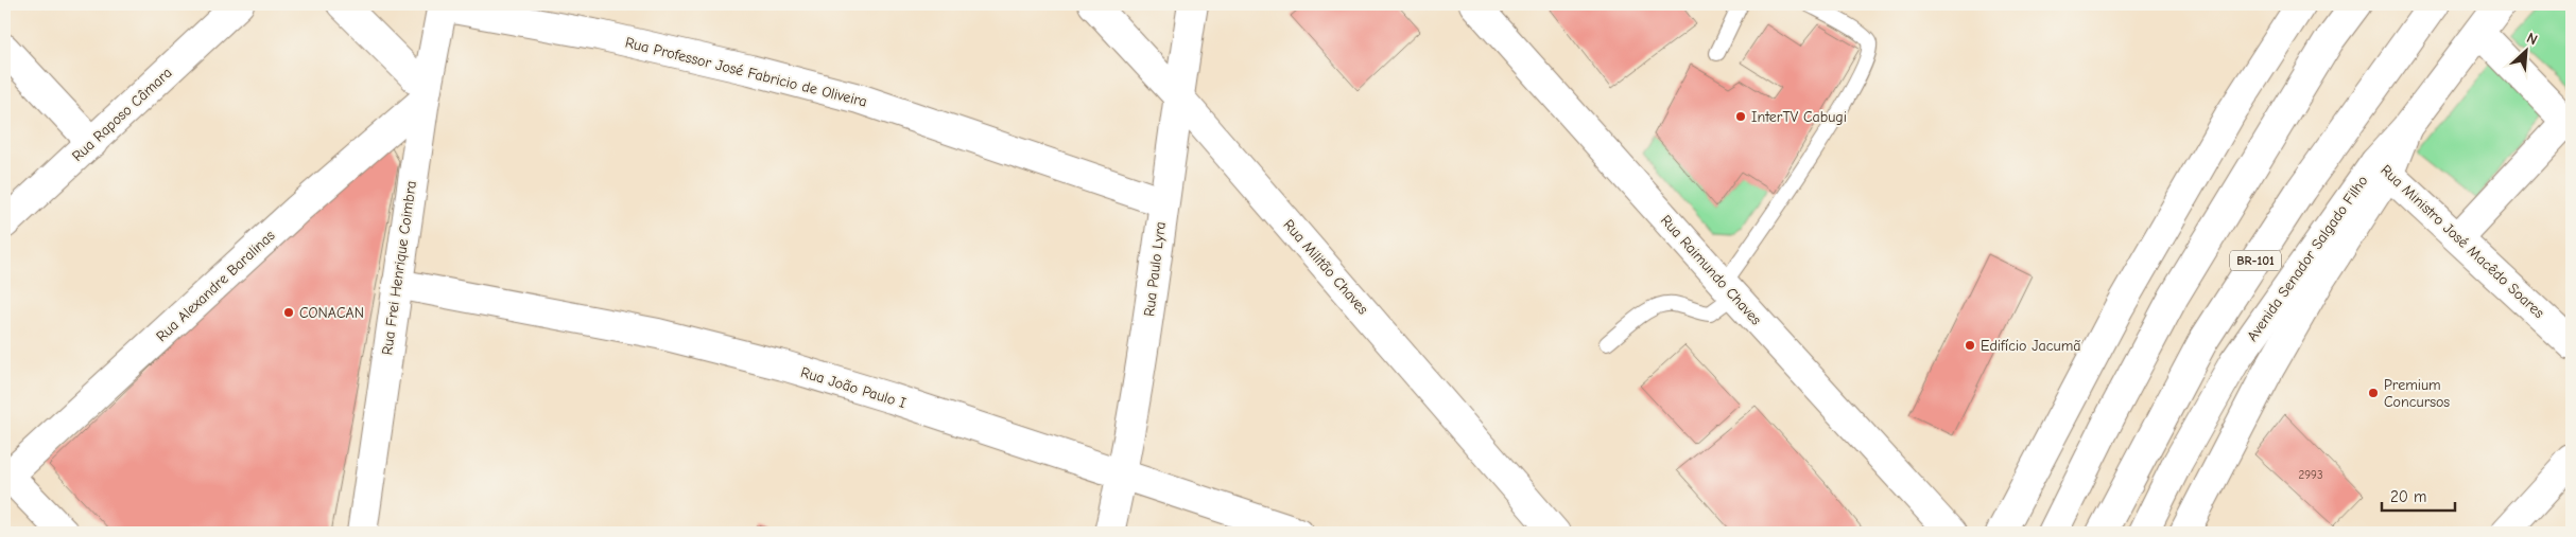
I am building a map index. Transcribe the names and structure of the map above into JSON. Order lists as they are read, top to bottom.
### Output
{
  "streets": {
    "main road": [
      "Rua Professor José Fabricio de Oliveira",
      "Rua Raposo Câmara",
      "Rua Ministro José Macêdo Soares",
      "Avenida Senador Salgado Filho",
      "BR-101",
      "Rua Militão Chaves",
      "Rua Frei Henrique Coimbra",
      "Rua Paulo Lyra",
      "Rua Raimundo Chaves",
      "Rua Alexandre Baralinas",
      "Rua João Paulo I"
    ]
  },
  "crossings": [
    ["Rua Professor José Fabricio de Oliveira", "Rua Frei Henrique Coimbra"],
    ["Rua Professor José Fabricio de Oliveira", "Rua Paulo Lyra"],
    ["Rua Ministro José Macêdo Soares", "Avenida Senador Salgado Filho"],
    ["Rua Militão Chaves", "Rua Paulo Lyra"],
    ["Rua Frei Henrique Coimbra", "Rua Alexandre Baralinas"],
    ["Rua Frei Henrique Coimbra", "Rua João Paulo I"],
    ["Rua Paulo Lyra", "Rua João Paulo I"]
  ],
  "places": [
    "InterTV Cabugi",
    "CONACAN",
    "Edifício Jacumã",
    "Premium Concursos"
  ],
  "house_numbers": ["2993"],
  "scale_bar": "20 m",
  "north": "top right"
}
